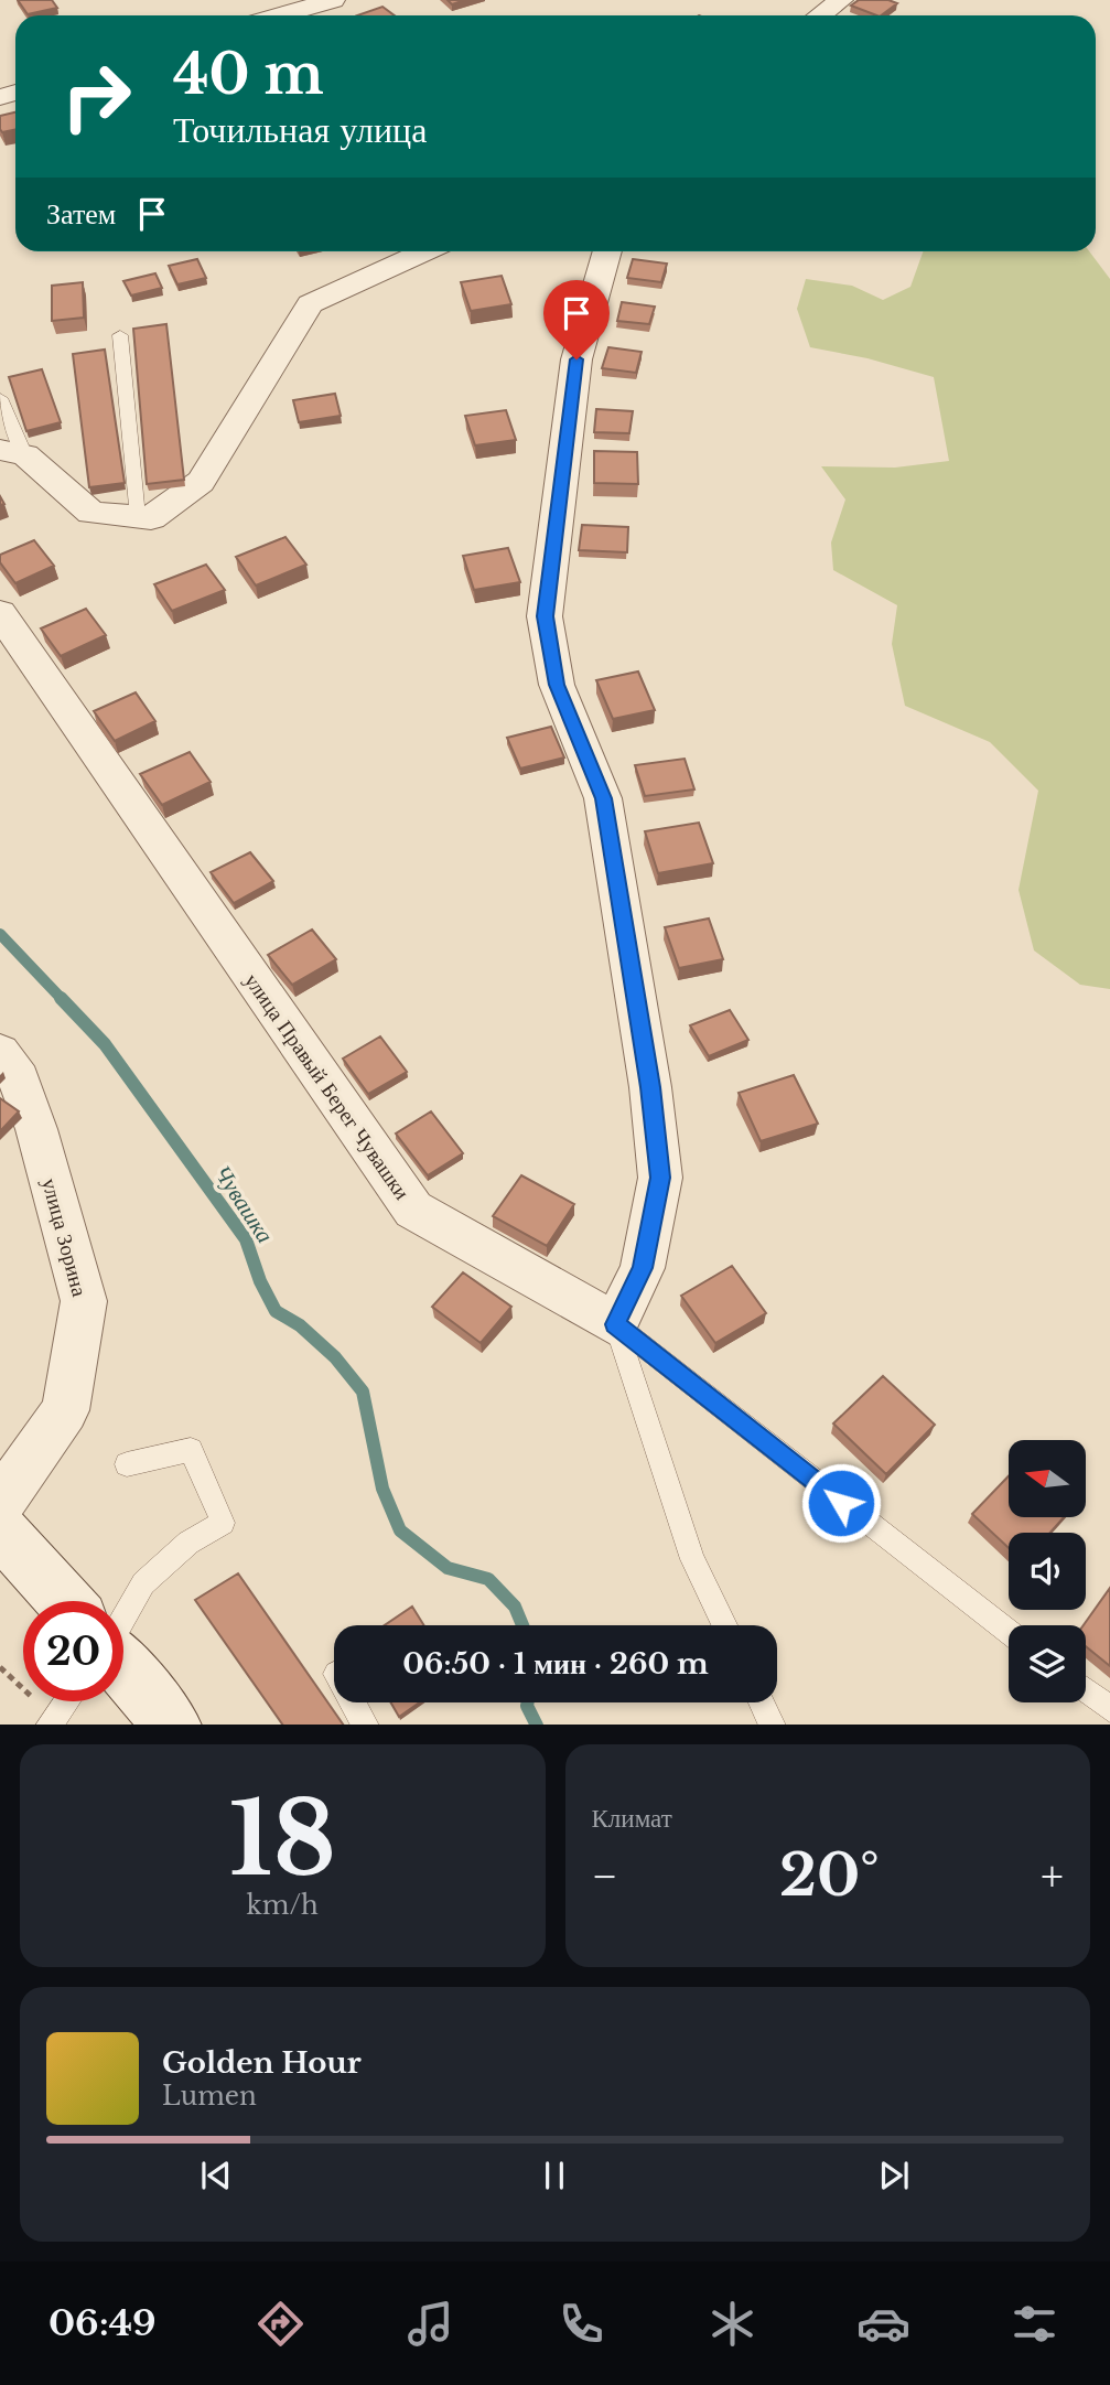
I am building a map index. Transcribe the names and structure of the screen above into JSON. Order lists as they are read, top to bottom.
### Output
{
  "streets": {
    "street": ["улица Правый Берег Чувашки", "улица Зорина"]
  },
  "water": ["Чувашка"],
  "north": "left",
  "page": {
    "turn": ["40 m", "Точильная улица"],
    "then": "Затем",
    "limit": "20",
    "trip": "06:50 · 1 мин · 260 m",
    "tile": [
      ["18", "km/h"],
      "Климат"
    ],
    "heat": ["−", "20°", "+"],
    "song": ["Golden Hour", "Lumen"],
    "tabs": "06:49"
  }
}
